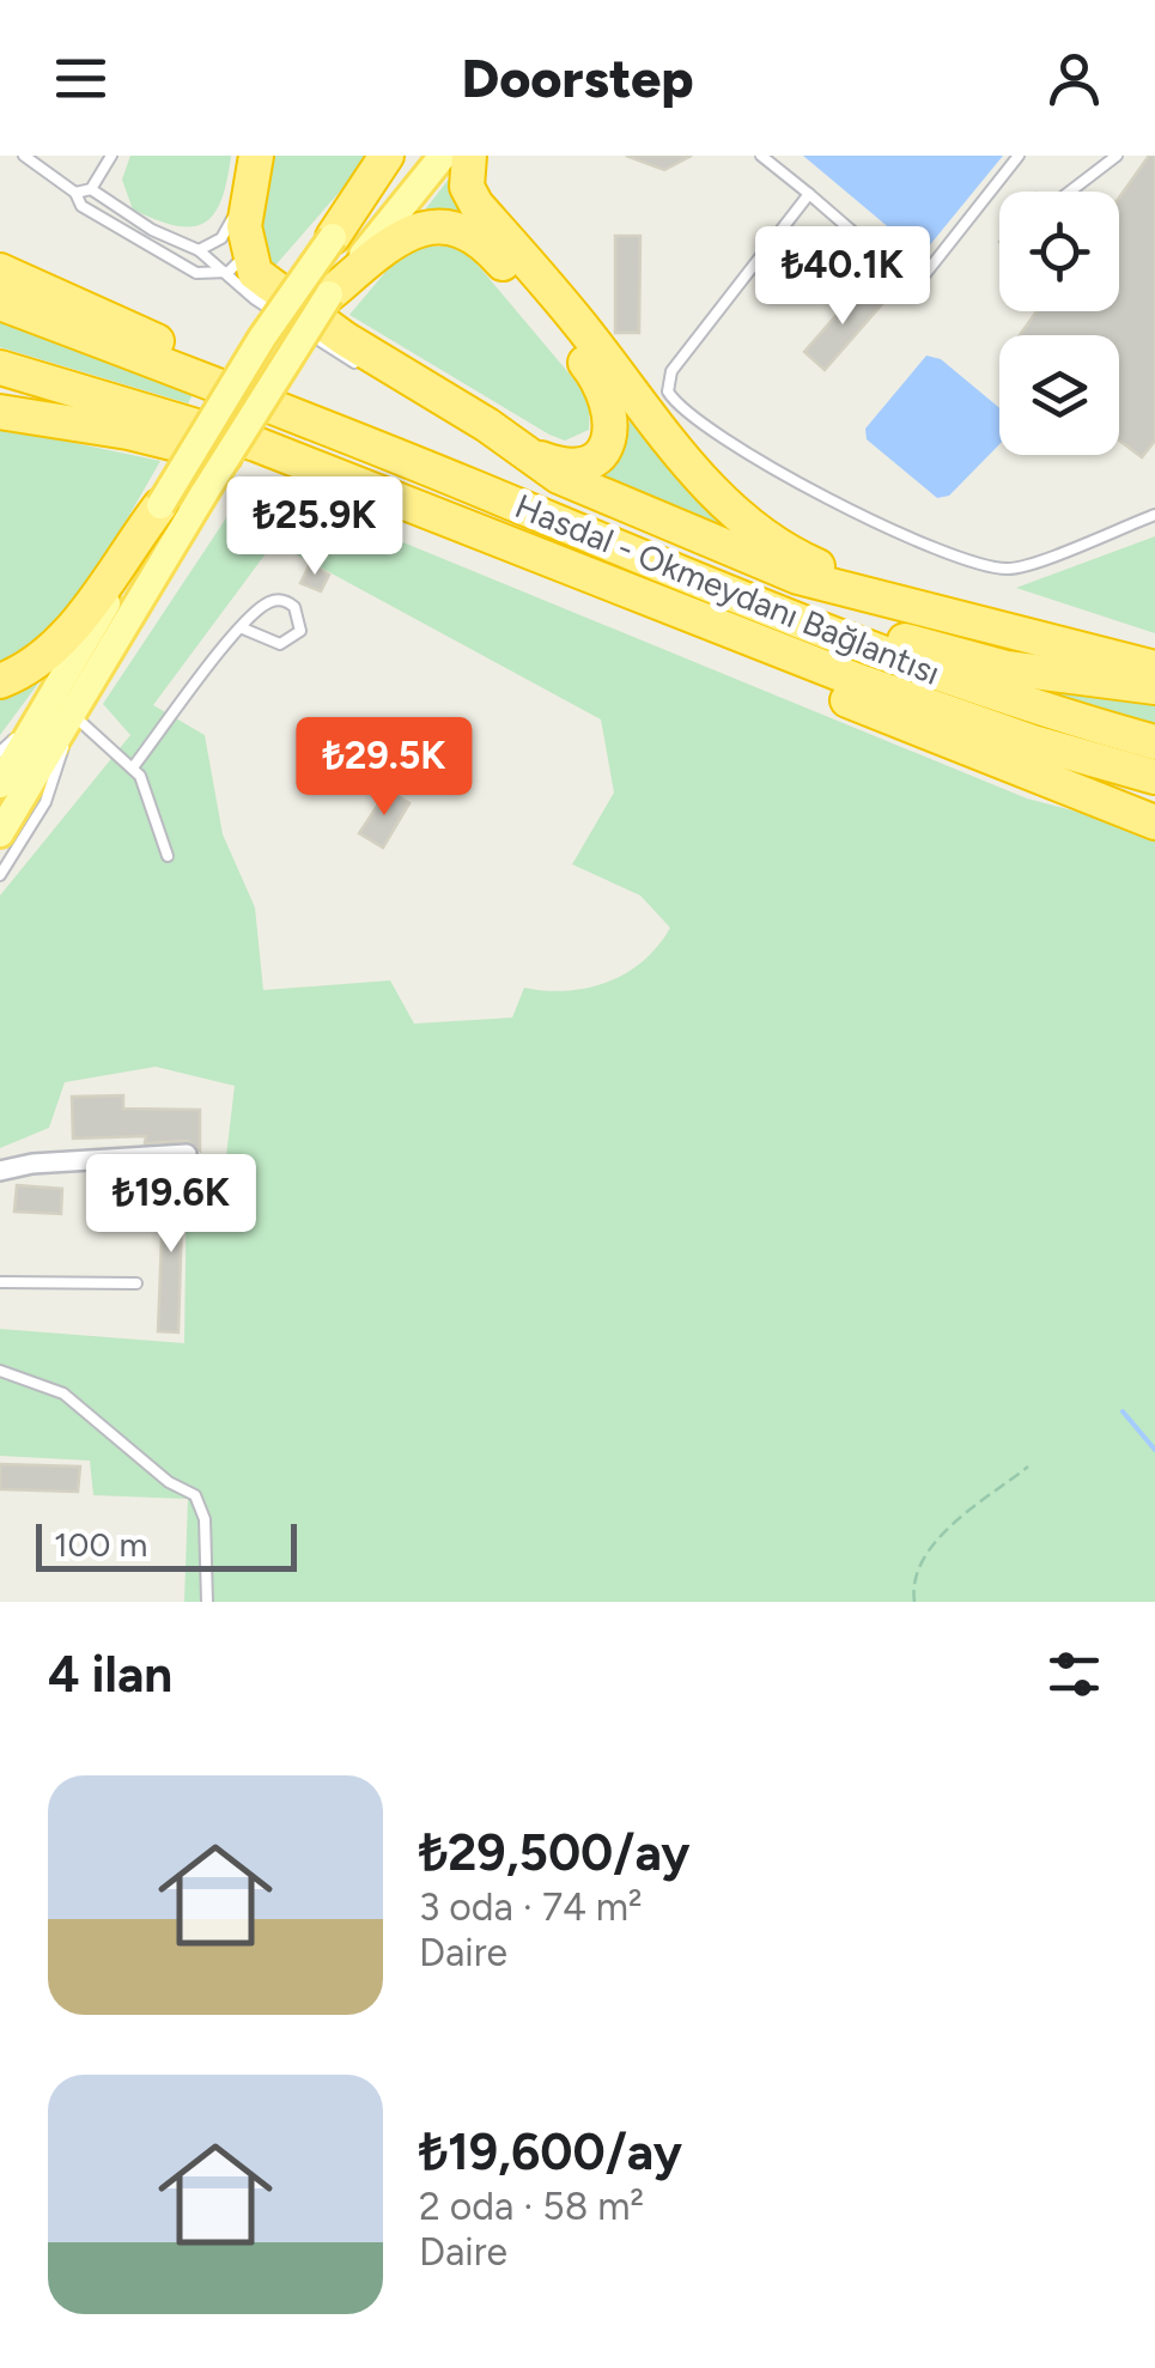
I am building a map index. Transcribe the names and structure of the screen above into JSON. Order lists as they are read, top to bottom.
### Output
{
  "streets": {
    "highway": ["Hasdal - Okmeydanı Bağlantısı"]
  },
  "scale_bar": "100 m",
  "page": {
    "header": "Doorstep",
    "price": [
      "₺40.1K",
      "₺25.9K",
      "₺29.5K",
      "₺19.6K"
    ],
    "scale": "100 m",
    "heading": "4 ilan",
    "list": [
      {
        "name": "₺29,500/ay",
        "note": "3 oda · 74 m² · Daire"
      },
      {
        "name": "₺19,600/ay",
        "note": "2 oda · 58 m² · Daire"
      }
    ]
  }
}
